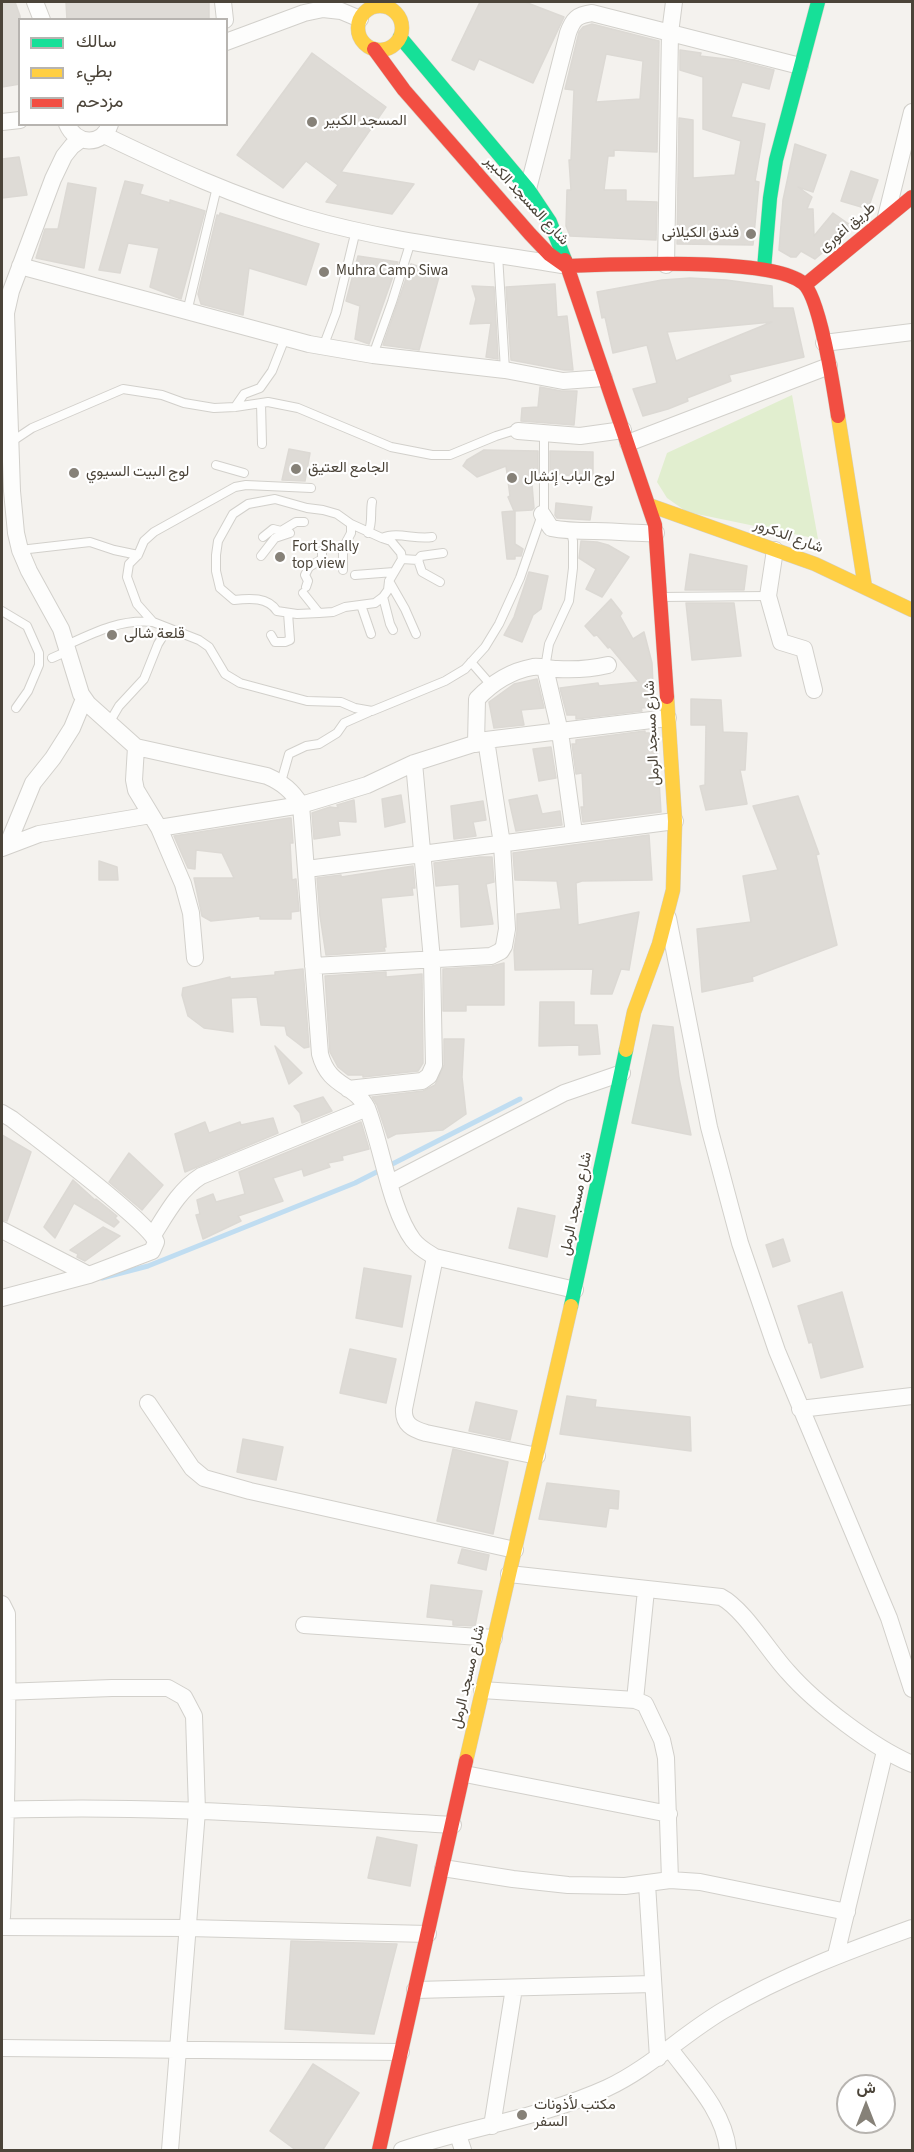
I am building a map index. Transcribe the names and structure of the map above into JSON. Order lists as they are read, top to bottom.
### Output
{
  "streets": {
    "street": [
      "شارع المسجد الكبير",
      "طريق اغورى",
      "شارع الدكرور",
      "شارع مسجد الرمل"
    ]
  },
  "crossings": [
    ["شارع المسجد الكبير", "شارع مسجد الرمل"],
    ["شارع الدكرور", "شارع مسجد الرمل"]
  ],
  "places": [
    "المسجد الكبير",
    "فندق الكيلانى",
    "Muhra Camp Siwa",
    "الجامع العتيق",
    "لوج البيت السيوي",
    "لوج الباب إنشال",
    "Fort Shally top view",
    "قلعة شالى",
    "مكتب لأذونات السفر"
  ],
  "legend": ["سالك", "بطيء", "مزدحم"],
  "north": "top"
}
